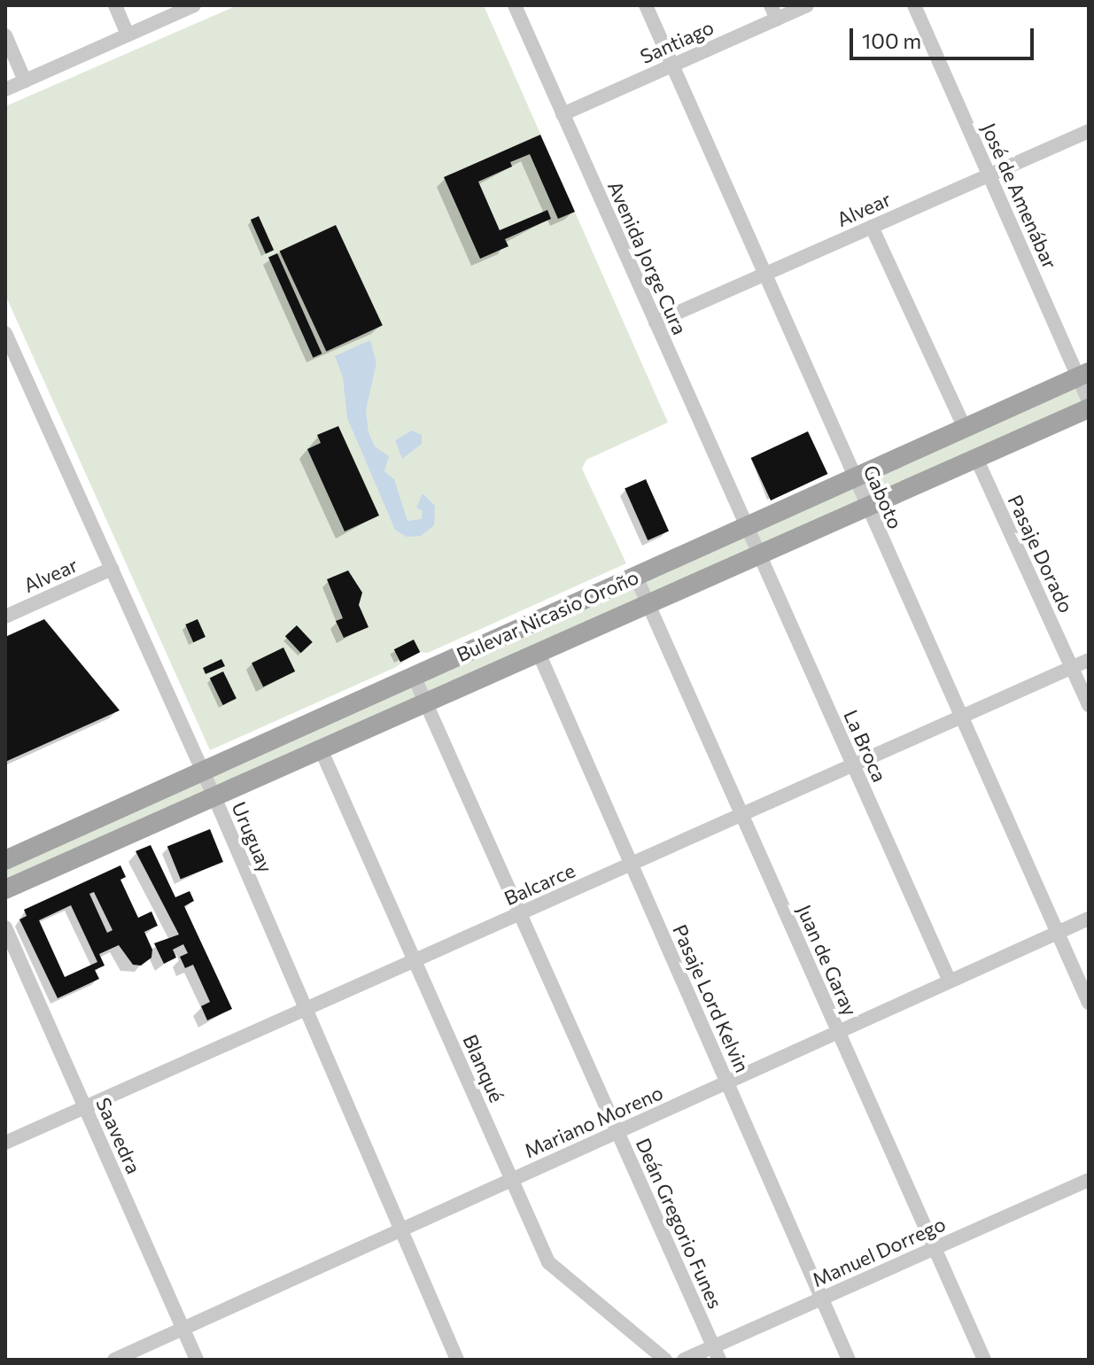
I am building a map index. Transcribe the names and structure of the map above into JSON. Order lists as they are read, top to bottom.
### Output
{
  "streets": {
    "main road": ["Bulevar Nicasio Oroño"],
    "street": [
      "Santiago",
      "José de Amenábar",
      "Alvear",
      "Avenida Jorge Cura",
      "Gaboto",
      "Pasaje Dorado",
      "La Broca",
      "Uruguay",
      "Balcarce",
      "Juan de Garay",
      "Pasaje Lord Kelvin",
      "Blanqué",
      "Mariano Moreno",
      "Saavedra",
      "Deán Gregorio Funes",
      "Manuel Dorrego"
    ]
  },
  "crossings": [
    ["Santiago", "Avenida Jorge Cura"],
    ["Santiago", "Gaboto"],
    ["José de Amenábar", "Alvear"],
    ["José de Amenábar", "Bulevar Nicasio Oroño"],
    ["Alvear", "Avenida Jorge Cura"],
    ["Alvear", "Gaboto"],
    ["Alvear", "Uruguay"],
    ["Avenida Jorge Cura", "Bulevar Nicasio Oroño"],
    ["Avenida Jorge Cura", "La Broca"],
    ["Gaboto", "Bulevar Nicasio Oroño"],
    ["Gaboto", "Balcarce"],
    ["Gaboto", "Mariano Moreno"],
    ["Pasaje Dorado", "Bulevar Nicasio Oroño"],
    ["Pasaje Dorado", "Balcarce"],
    ["Bulevar Nicasio Oroño", "La Broca"],
    ["Bulevar Nicasio Oroño", "Uruguay"],
    ["Bulevar Nicasio Oroño", "Juan de Garay"],
    ["Bulevar Nicasio Oroño", "Pasaje Lord Kelvin"],
    ["Bulevar Nicasio Oroño", "Blanqué"],
    ["Bulevar Nicasio Oroño", "Deán Gregorio Funes"],
    ["La Broca", "Balcarce"],
    ["La Broca", "Mariano Moreno"],
    ["Uruguay", "Balcarce"],
    ["Uruguay", "Mariano Moreno"],
    ["Balcarce", "Juan de Garay"],
    ["Balcarce", "Pasaje Lord Kelvin"],
    ["Balcarce", "Blanqué"],
    ["Balcarce", "Saavedra"],
    ["Balcarce", "Deán Gregorio Funes"],
    ["Juan de Garay", "Mariano Moreno"],
    ["Juan de Garay", "Manuel Dorrego"],
    ["Pasaje Lord Kelvin", "Mariano Moreno"],
    ["Pasaje Lord Kelvin", "Manuel Dorrego"],
    ["Blanqué", "Mariano Moreno"],
    ["Mariano Moreno", "Saavedra"],
    ["Mariano Moreno", "Deán Gregorio Funes"],
    ["Deán Gregorio Funes", "Manuel Dorrego"]
  ],
  "scale_bar": "100 m"
}
